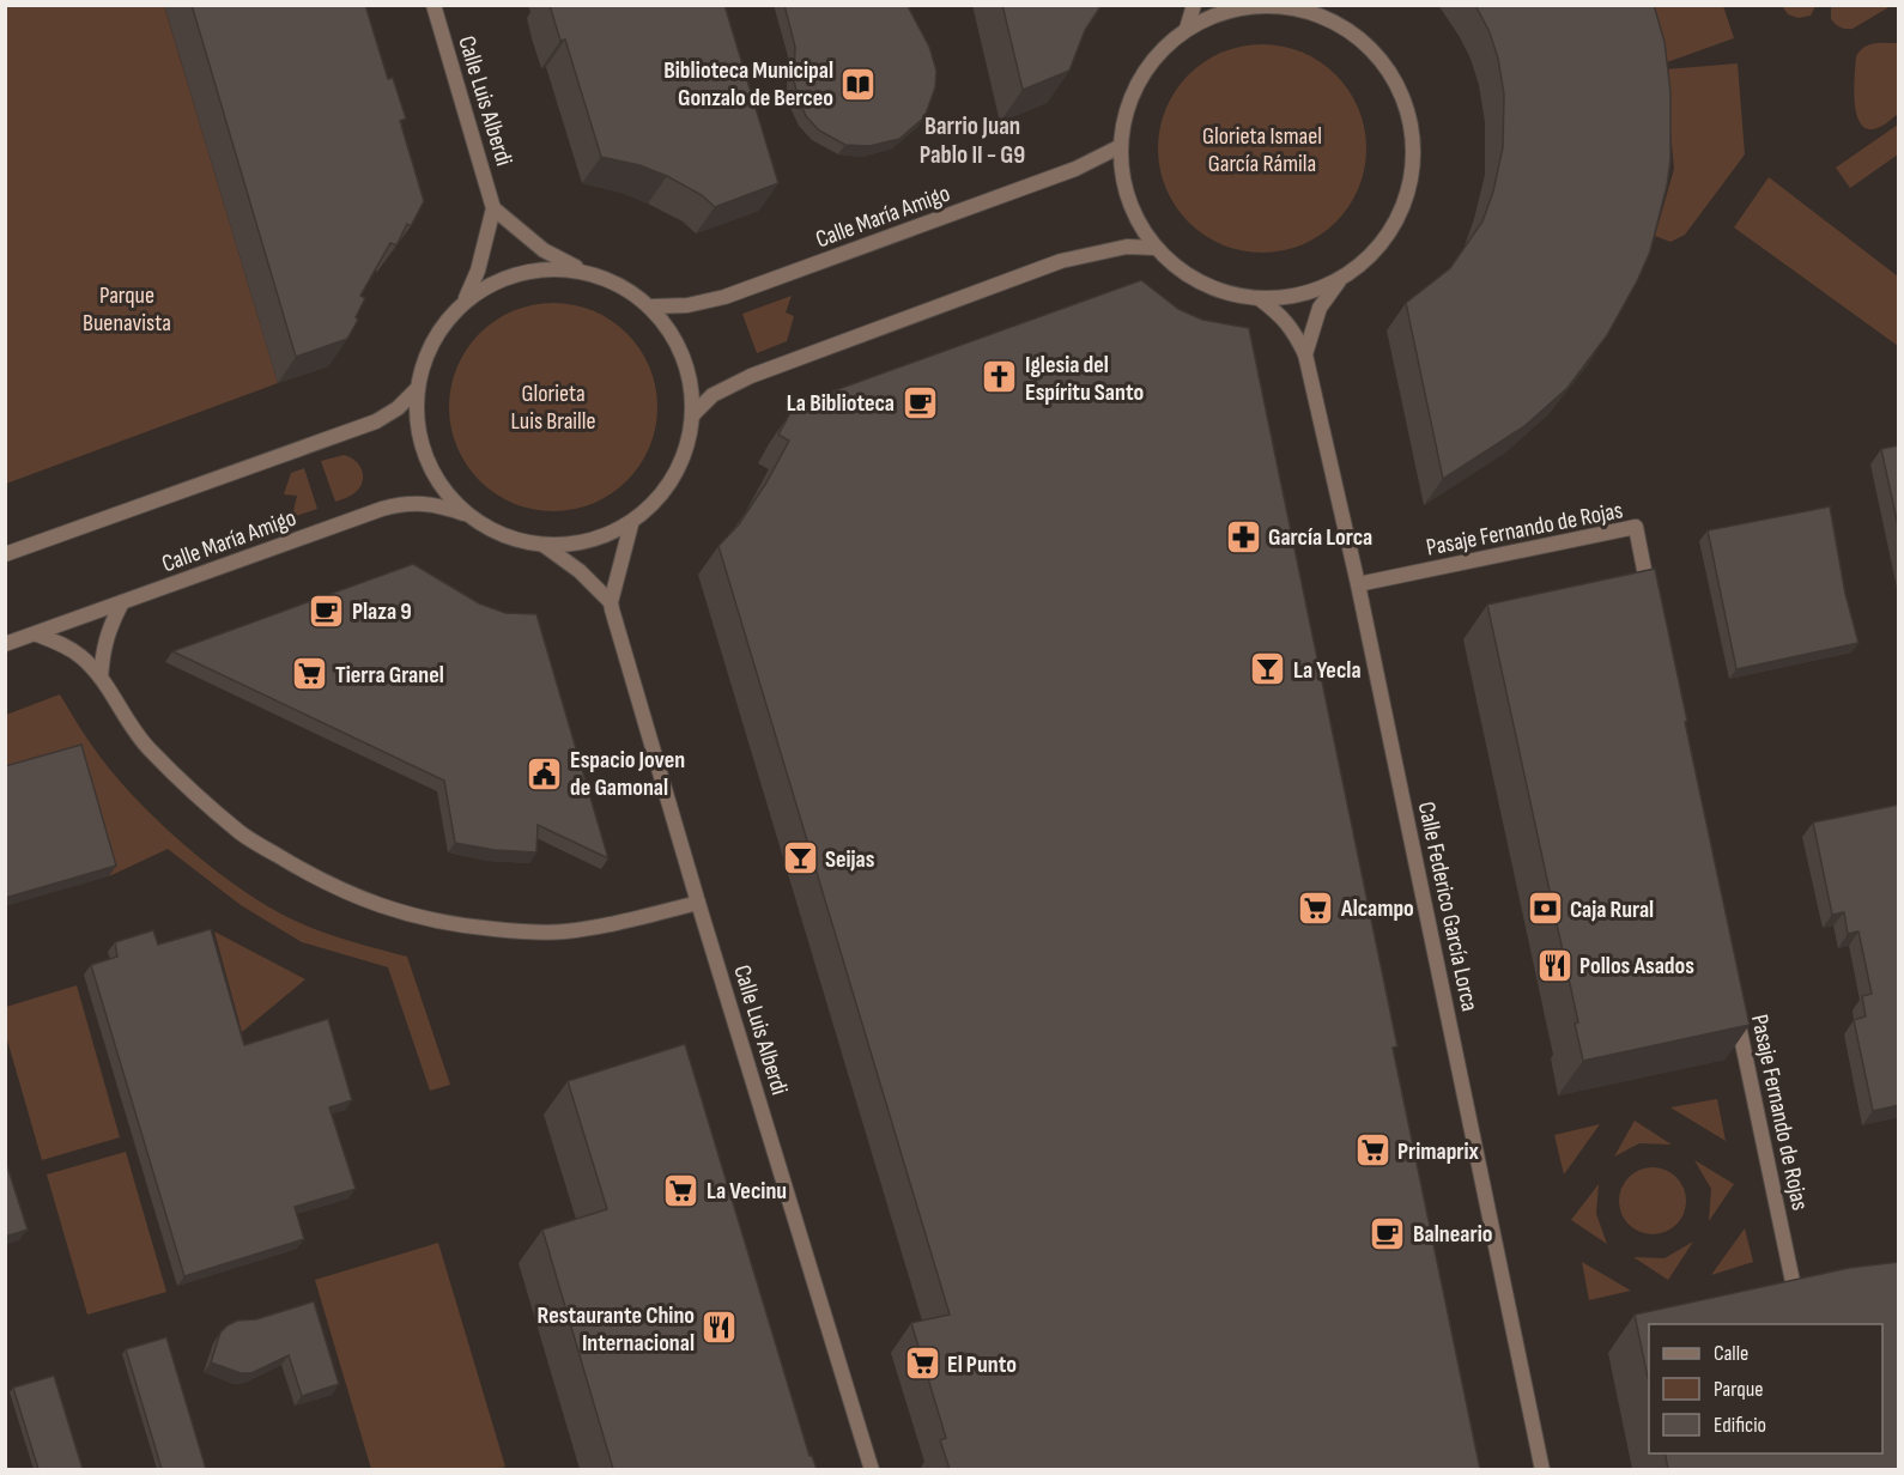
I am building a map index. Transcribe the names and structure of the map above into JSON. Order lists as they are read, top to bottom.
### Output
{
  "streets": {
    "street": [
      "Calle Luis Alberdi",
      "Calle María Amigo",
      "Pasaje Fernando de Rojas",
      "Calle Federico García Lorca"
    ]
  },
  "crossings": [
    ["Pasaje Fernando de Rojas", "Calle Federico García Lorca"]
  ],
  "districts": ["Barrio Juan Pablo II - G9"],
  "parks": ["Glorieta Ismael García Rámila", "Parque Buenavista", "Glorieta Luis Braille"],
  "places": {
    "library": ["Biblioteca Municipal Gonzalo de Berceo"],
    "church": ["Iglesia del Espíritu Santo"],
    "cafe": ["La Biblioteca", "Plaza 9", "Balneario"],
    "pharmacy": ["García Lorca"],
    "bar": ["La Yecla", "Seijas"],
    "supermarket": [
      "Tierra Granel",
      "Alcampo",
      "Primaprix",
      "La Vecinu",
      "El Punto"
    ],
    "public building": ["Espacio Joven de Gamonal"],
    "bank": ["Caja Rural"],
    "restaurant": ["Pollos Asados", "Restaurante Chino Internacional"]
  },
  "legend": ["Calle", "Parque", "Edificio"]
}
